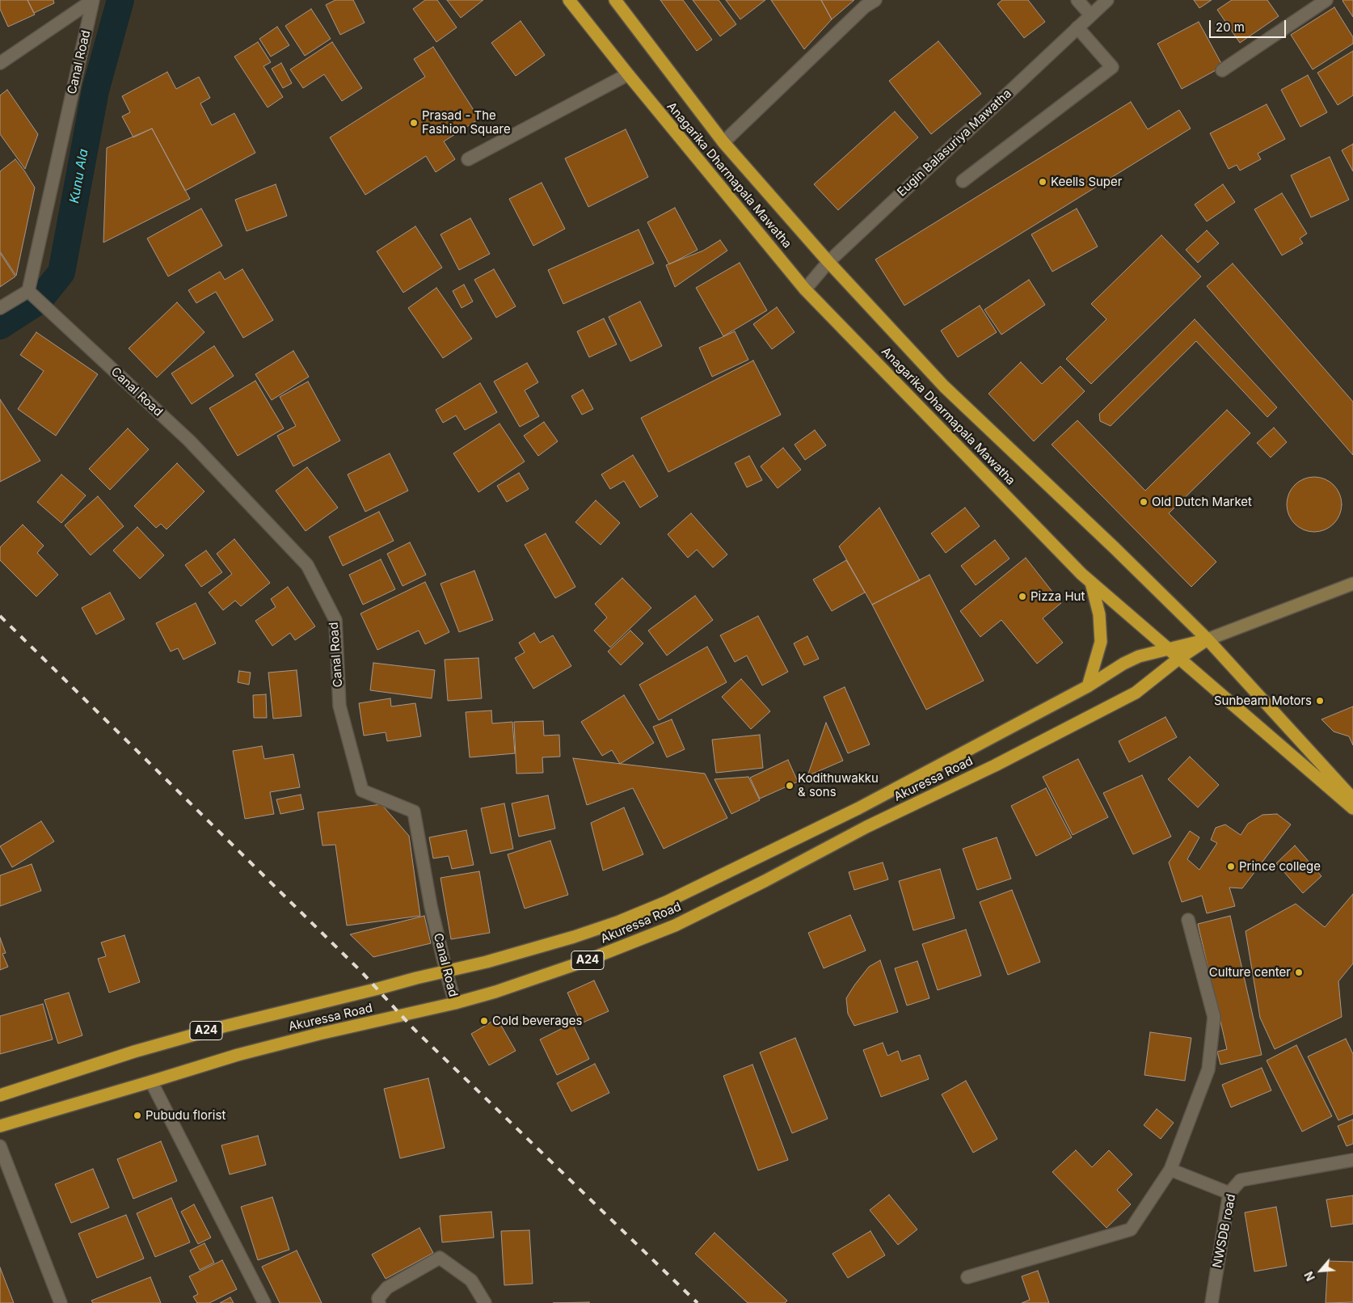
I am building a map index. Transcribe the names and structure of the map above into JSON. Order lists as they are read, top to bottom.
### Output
{
  "streets": {
    "highway": ["Anagarika Dharmapala Mawatha", "Akuressa Road", "A24"],
    "street": ["Canal Road", "Eugin Balasuriya Mawatha", "NWSDB road"]
  },
  "crossings": [
    ["Canal Road", "Akuressa Road"],
    ["Eugin Balasuriya Mawatha", "Anagarika Dharmapala Mawatha"],
    ["Anagarika Dharmapala Mawatha", "Akuressa Road"]
  ],
  "water": ["Kunu Ala"],
  "places": [
    "Prasad - The Fashion Square",
    "Keells Super",
    "Old Dutch Market",
    "Pizza Hut",
    "Sunbeam Motors",
    "Kodithuwakku & sons",
    "Prince college",
    "Culture center",
    "Cold beverages",
    "Pubudu florist"
  ],
  "scale_bar": "20 m",
  "north": "bottom left"
}
